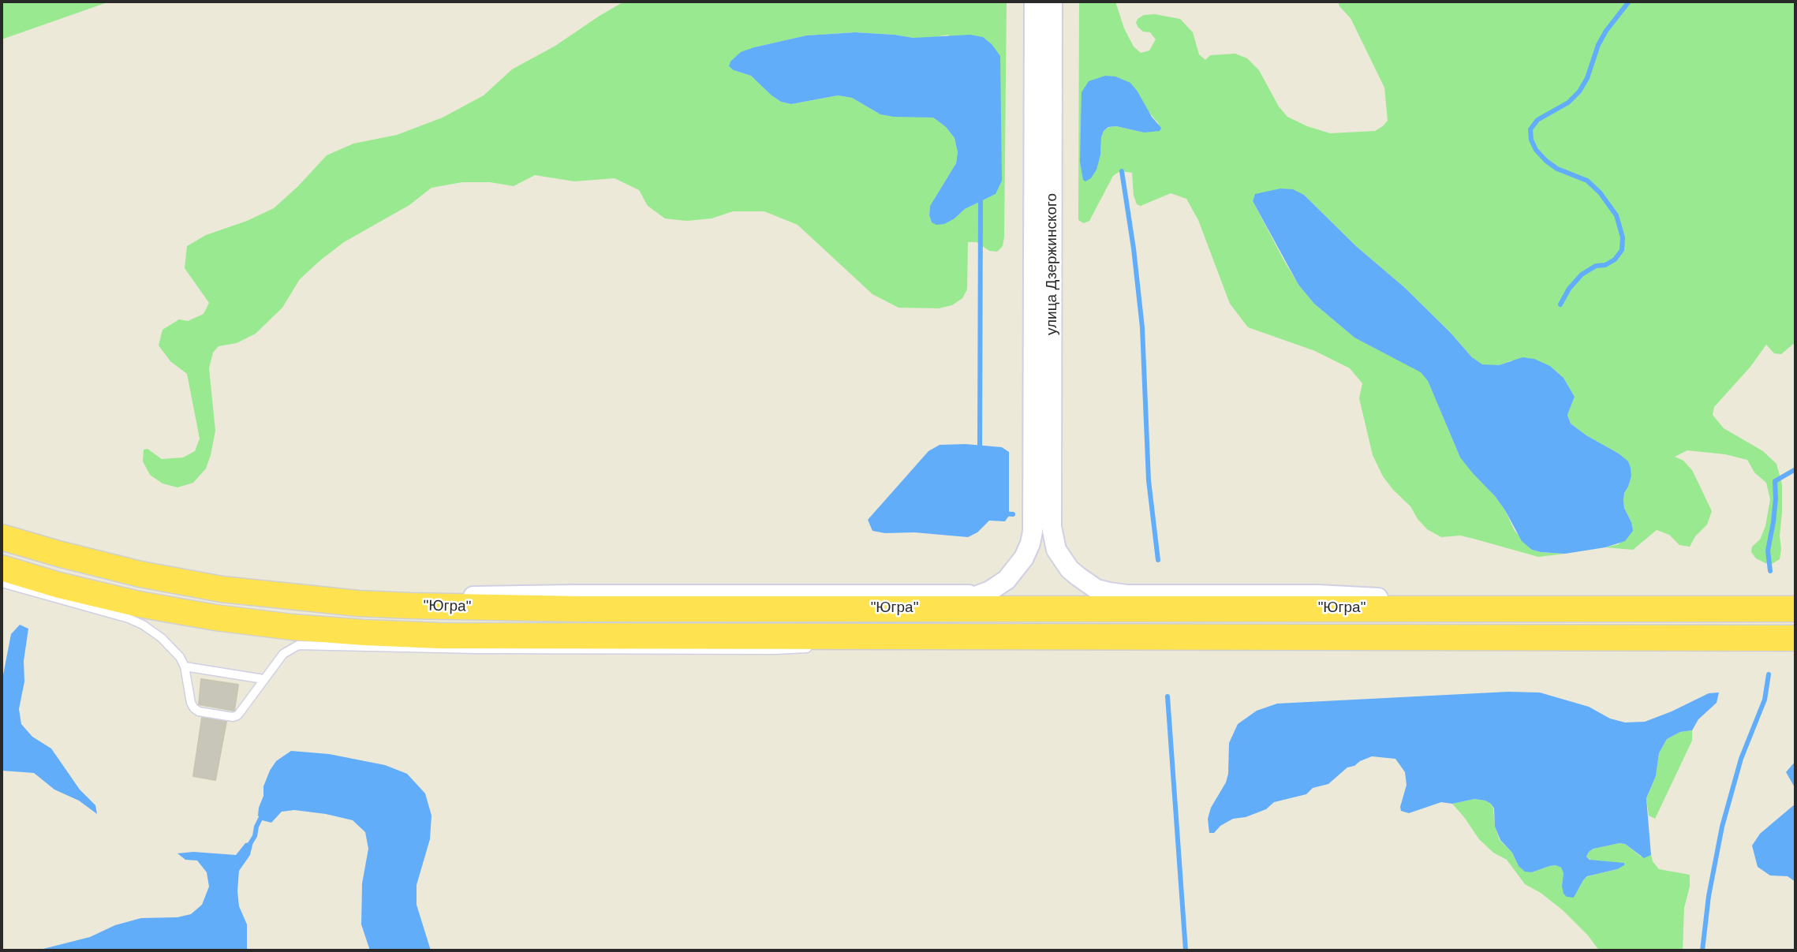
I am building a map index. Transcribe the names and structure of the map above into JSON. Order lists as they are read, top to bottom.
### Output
{
  "streets": {
    "highway": ["\"Югра\""],
    "street": ["улица Дзержинского"]
  },
  "crossings": [
    ["улица Дзержинского", "\"Югра\""]
  ]
}
